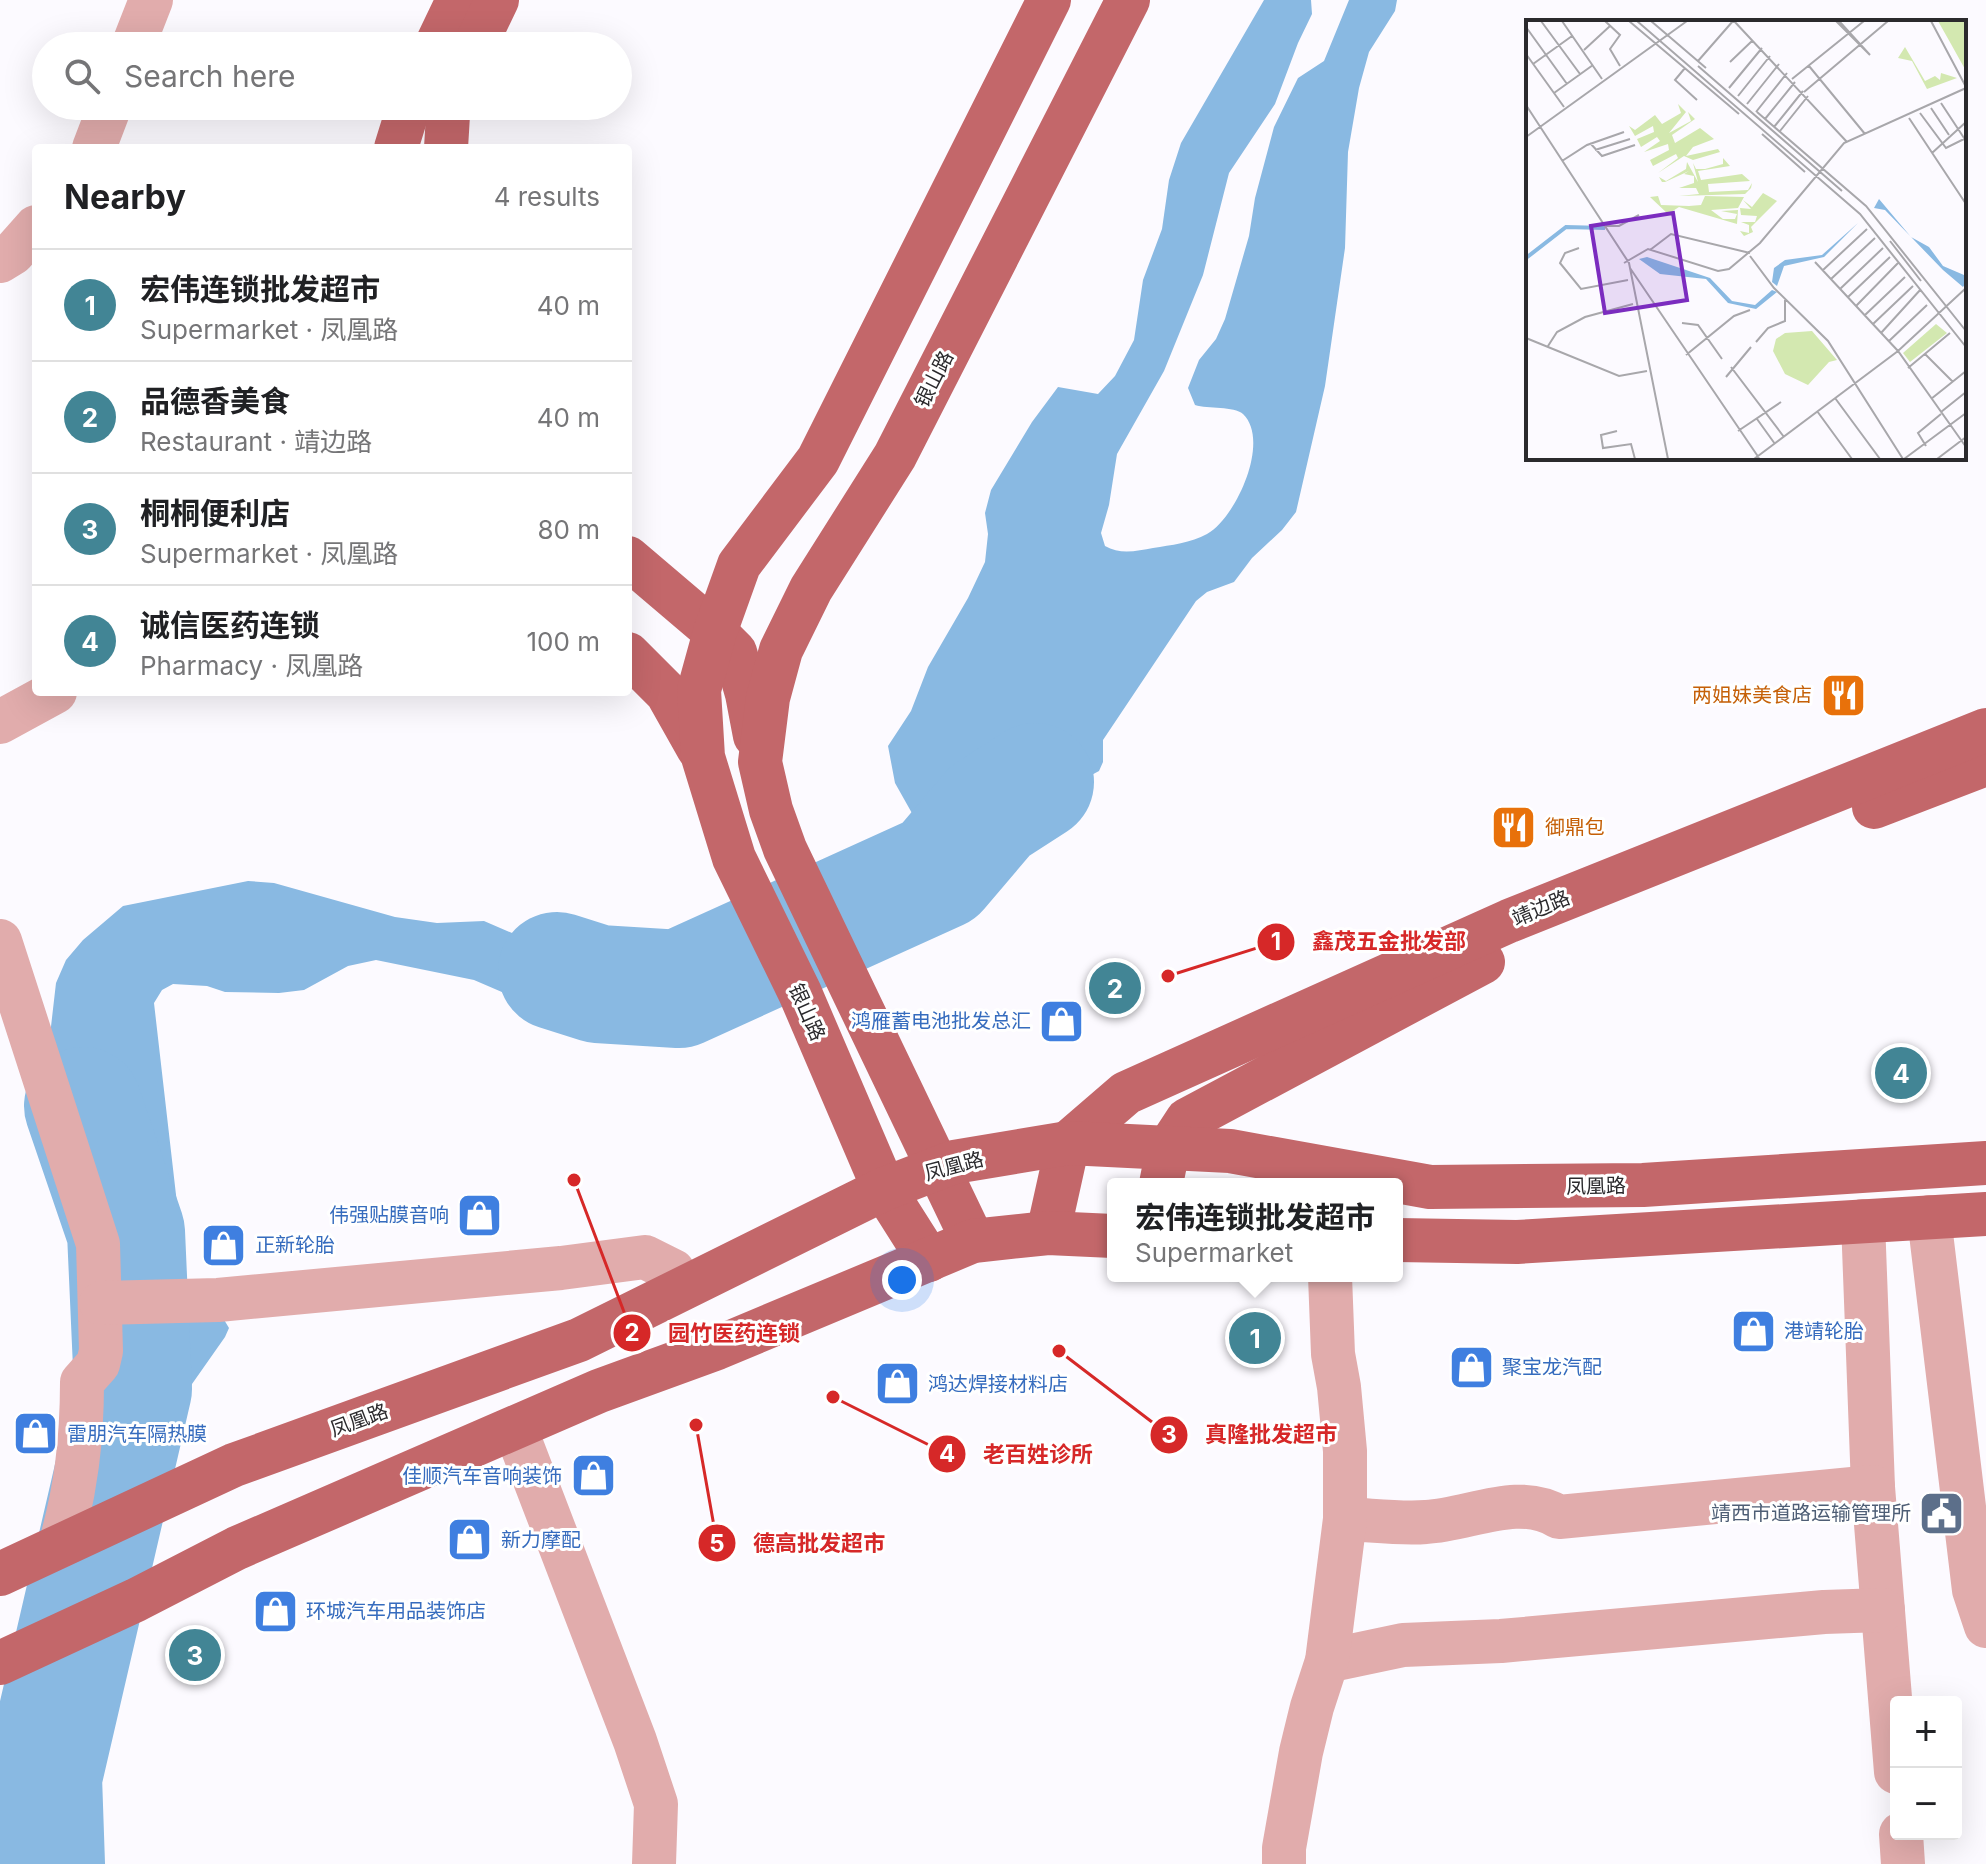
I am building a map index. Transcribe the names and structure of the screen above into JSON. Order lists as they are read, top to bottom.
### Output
{
  "streets": {
    "main road": ["银山路", "靖边路", "凤凰路"]
  },
  "crossings": [
    ["银山路", "凤凰路"],
    ["靖边路", "凤凰路"]
  ],
  "places": {
    "restaurant": ["两姐妹美食店", "御鼎包"],
    "other": [
      "鑫茂五金批发部",
      "园竹医药连锁",
      "真隆批发超市",
      "老百姓诊所",
      "德高批发超市"
    ],
    "shop": [
      "鸿雁蓄电池批发总汇",
      "伟强贴膜音响",
      "正新轮胎",
      "港靖轮胎",
      "聚宝龙汽配",
      "鸿达焊接材料店",
      "雷朋汽车隔热膜",
      "佳顺汽车音响装饰",
      "新力摩配",
      "环城汽车用品装饰店"
    ],
    "public building": ["靖西市道路运输管理所"]
  },
  "page": {
    "search": "Search here",
    "heading": ["Nearby", "4 results"],
    "list": [
      {
        "mark": "1",
        "name": "宏伟连锁批发超市",
        "note": "Supermarket · 凤凰路",
        "value": "40 m"
      },
      {
        "mark": "2",
        "name": "品德香美食",
        "note": "Restaurant · 靖边路",
        "value": "40 m"
      },
      {
        "mark": "3",
        "name": "桐桐便利店",
        "note": "Supermarket · 凤凰路",
        "value": "80 m"
      },
      {
        "mark": "4",
        "name": "诚信医药连锁",
        "note": "Pharmacy · 凤凰路",
        "value": "100 m"
      }
    ],
    "pins": [
      "2",
      "4",
      "1",
      "3"
    ],
    "popup": ["宏伟连锁批发超市", "Supermarket"],
    "map_buttons": ["+", "−"]
  }
}
